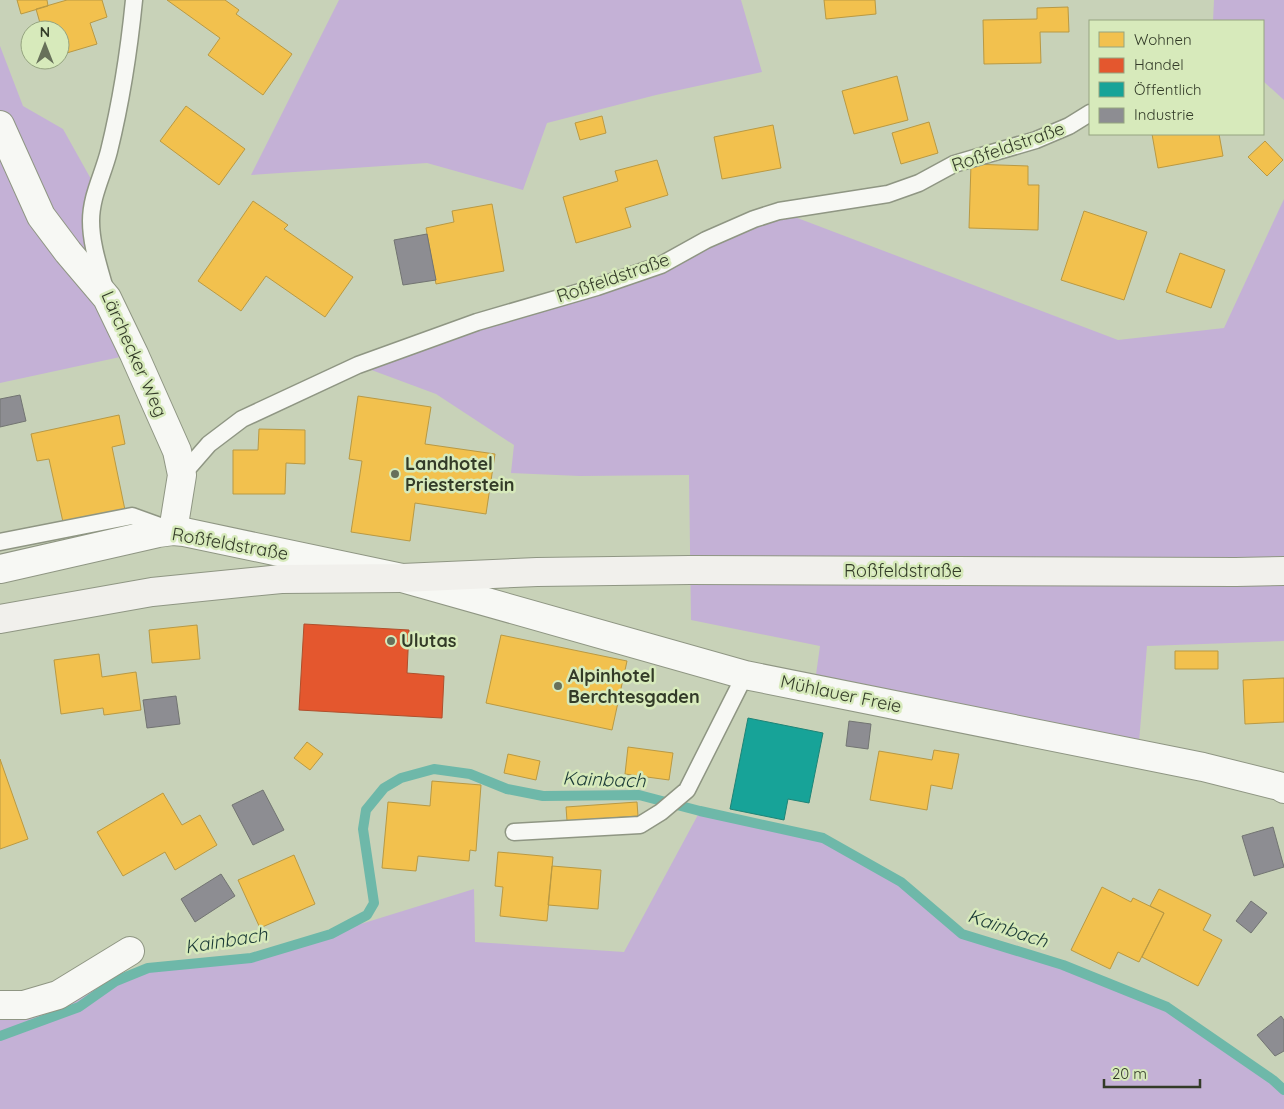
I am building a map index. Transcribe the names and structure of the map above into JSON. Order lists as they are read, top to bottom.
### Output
{
  "streets": {
    "main road": ["Roßfeldstraße"],
    "street": ["Lärchecker Weg", "Mühlauer Freie"]
  },
  "crossings": [
    ["Roßfeldstraße", "Lärchecker Weg"],
    ["Roßfeldstraße", "Mühlauer Freie"]
  ],
  "water": ["Kainbach"],
  "places": ["Landhotel Priesterstein", "Ulutas", "Alpinhotel Berchtesgaden"],
  "legend": [
    "Wohnen",
    "Handel",
    "Öffentlich",
    "Industrie"
  ],
  "scale_bar": "20 m",
  "north": "top"
}
